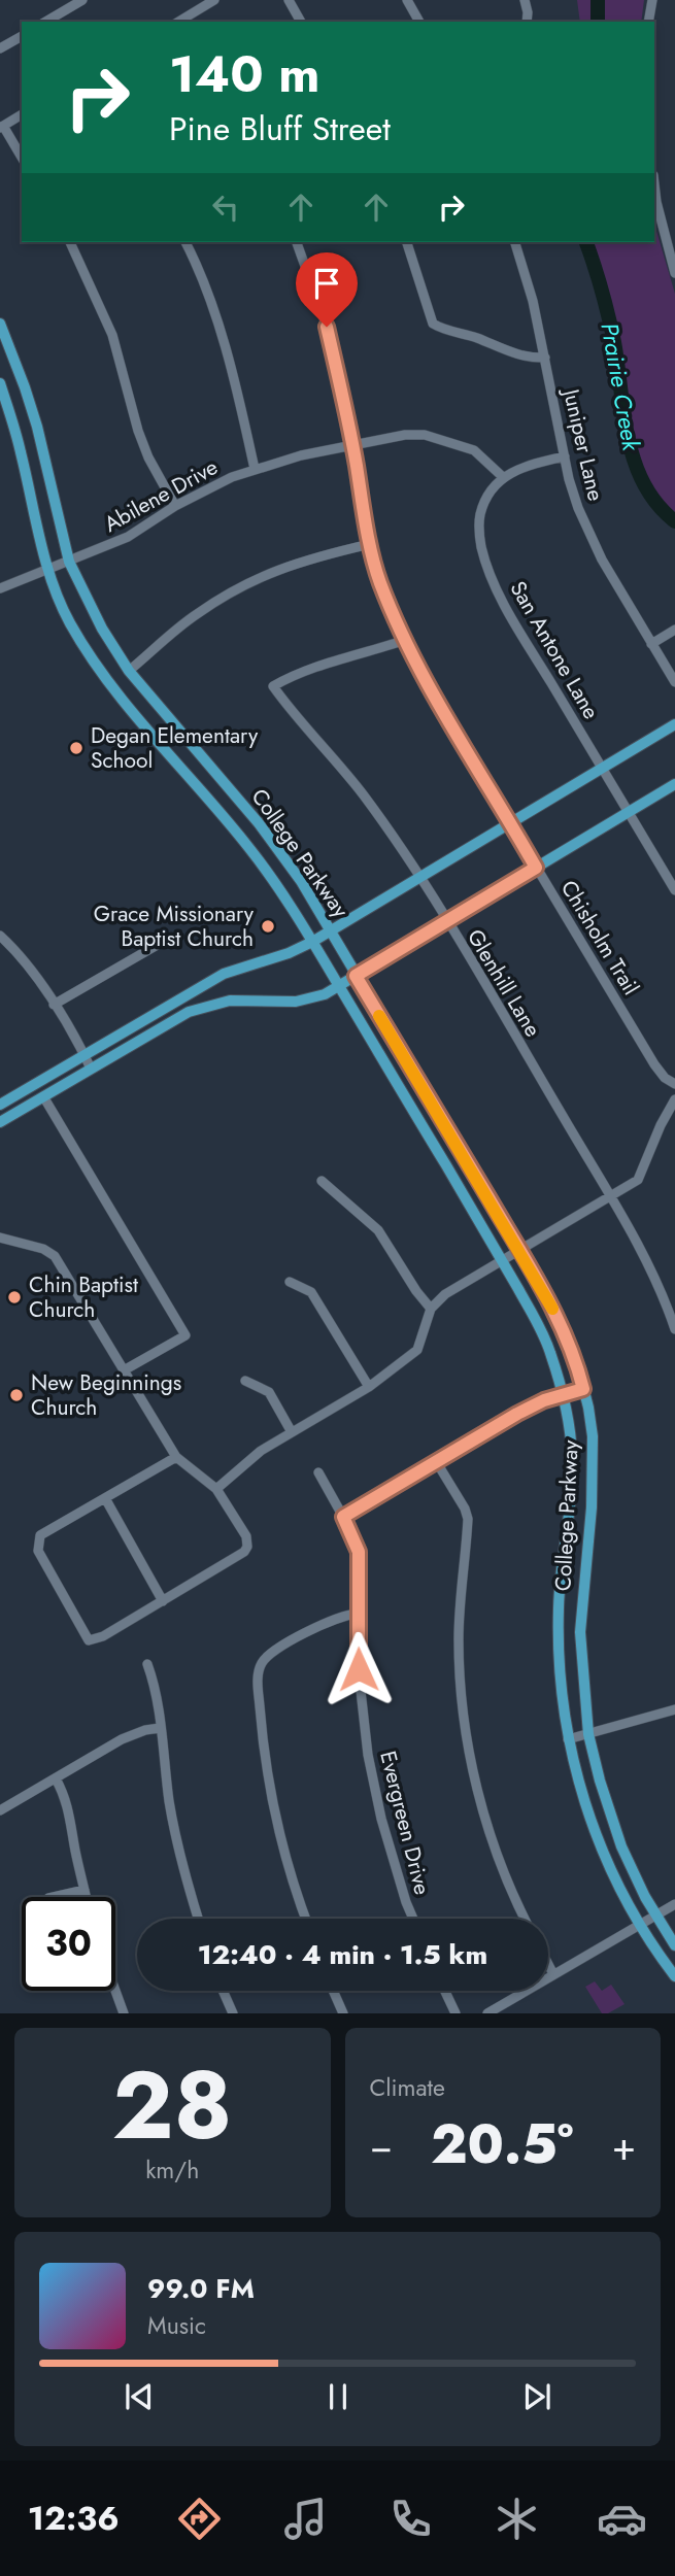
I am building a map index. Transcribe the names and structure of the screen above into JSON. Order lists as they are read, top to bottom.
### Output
{
  "streets": {
    "main road": ["College Parkway"],
    "street": [
      "Juniper Lane",
      "Abilene Drive",
      "San Antone Lane",
      "Chisholm Trail",
      "Glenhill Lane",
      "Evergreen Drive"
    ]
  },
  "crossings": [
    ["Abilene Drive", "San Antone Lane"],
    ["Abilene Drive", "College Parkway"],
    ["Abilene Drive", "Chisholm Trail"],
    ["Chisholm Trail", "Glenhill Lane"]
  ],
  "water": ["Prairie Creek"],
  "places": [
    "Degan Elementary School",
    "Grace Missionary Baptist Church",
    "Chin Baptist Church",
    "New Beginnings Church"
  ],
  "page": {
    "turn": ["140 m", "Pine Bluff Street"],
    "limit": "30",
    "trip": "12:40 · 4 min · 1.5 km",
    "tile": [
      ["28", "km/h"],
      "Climate"
    ],
    "heat": ["−", "20.5°", "+"],
    "song": ["99.0 FM", "Music"],
    "tabs": "12:36"
  }
}
